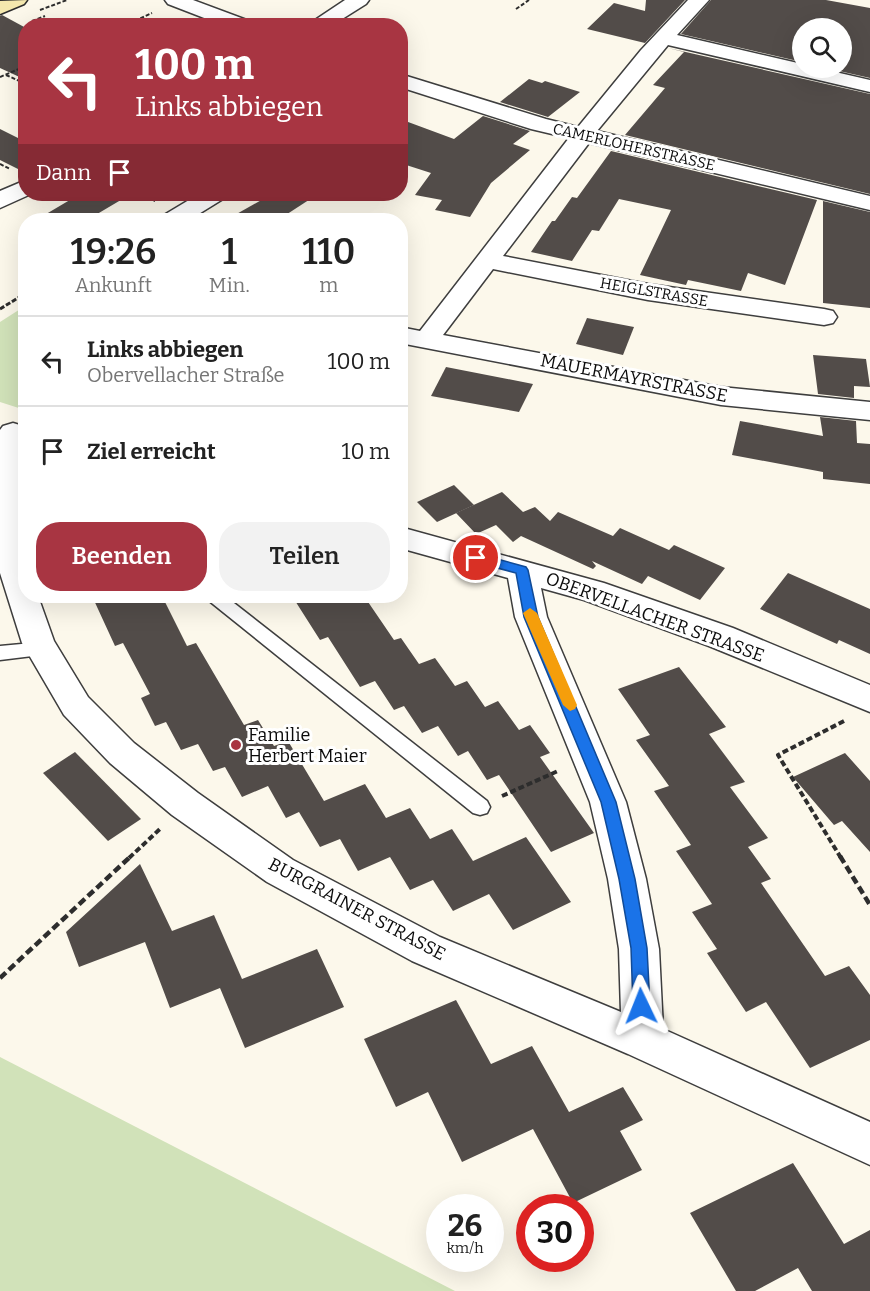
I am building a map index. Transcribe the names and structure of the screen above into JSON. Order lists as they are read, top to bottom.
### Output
{
  "streets": {
    "street": [
      "CAMERLOHERSTRASSE",
      "HEIGLSTRASSE",
      "MAUERMAYRSTRASSE",
      "OBERVELLACHER STRASSE",
      "BURGRAINER STRASSE"
    ]
  },
  "places": ["Familie Herbert Maier"],
  "page": {
    "turn": ["100 m", "Links abbiegen"],
    "then": "Dann",
    "eta": [
      "19:26",
      "Ankunft",
      "1",
      "Min.",
      "110",
      "m"
    ],
    "list": [
      {
        "name": "Links abbiegen",
        "note": "Obervellacher Straße",
        "value": "100 m"
      },
      {
        "name": "Ziel erreicht",
        "value": "10 m"
      }
    ],
    "buttons": ["Beenden", "Teilen"],
    "speed": "26 km/h",
    "limit": "30"
  }
}
